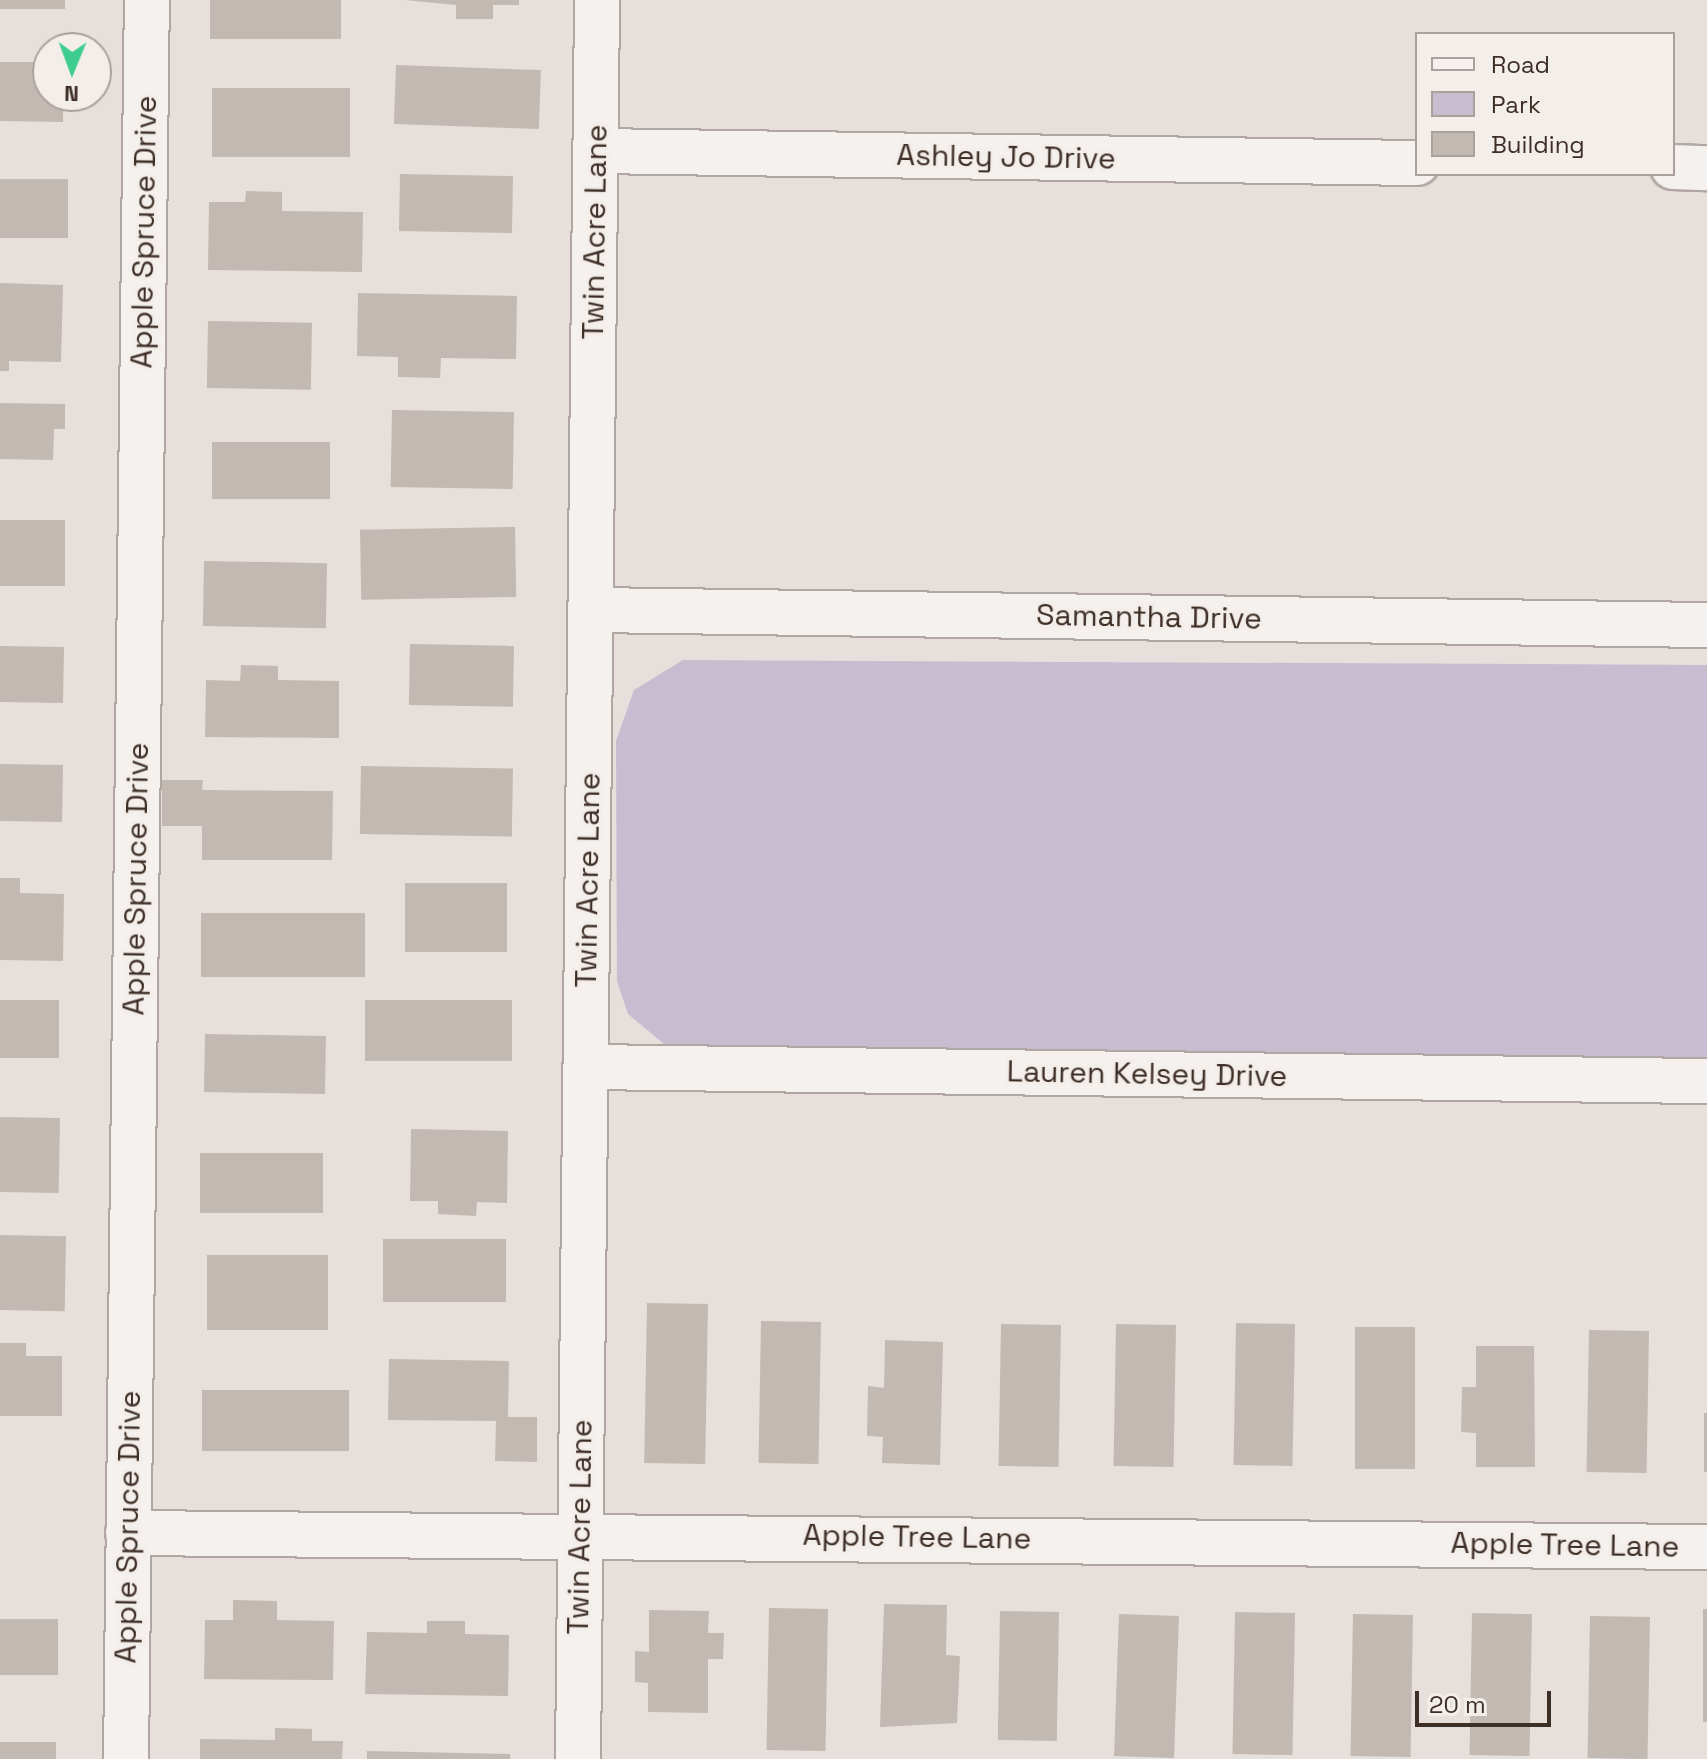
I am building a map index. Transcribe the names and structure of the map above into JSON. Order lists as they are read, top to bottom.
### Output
{
  "streets": {
    "street": [
      "Ashley Jo Drive",
      "Apple Spruce Drive",
      "Twin Acre Lane",
      "Samantha Drive",
      "Lauren Kelsey Drive",
      "Apple Tree Lane"
    ]
  },
  "crossings": [
    ["Ashley Jo Drive", "Twin Acre Lane"],
    ["Apple Spruce Drive", "Apple Tree Lane"],
    ["Twin Acre Lane", "Samantha Drive"],
    ["Twin Acre Lane", "Lauren Kelsey Drive"],
    ["Twin Acre Lane", "Apple Tree Lane"]
  ],
  "legend": ["Road", "Park", "Building"],
  "scale_bar": "20 m",
  "north": "bottom"
}
